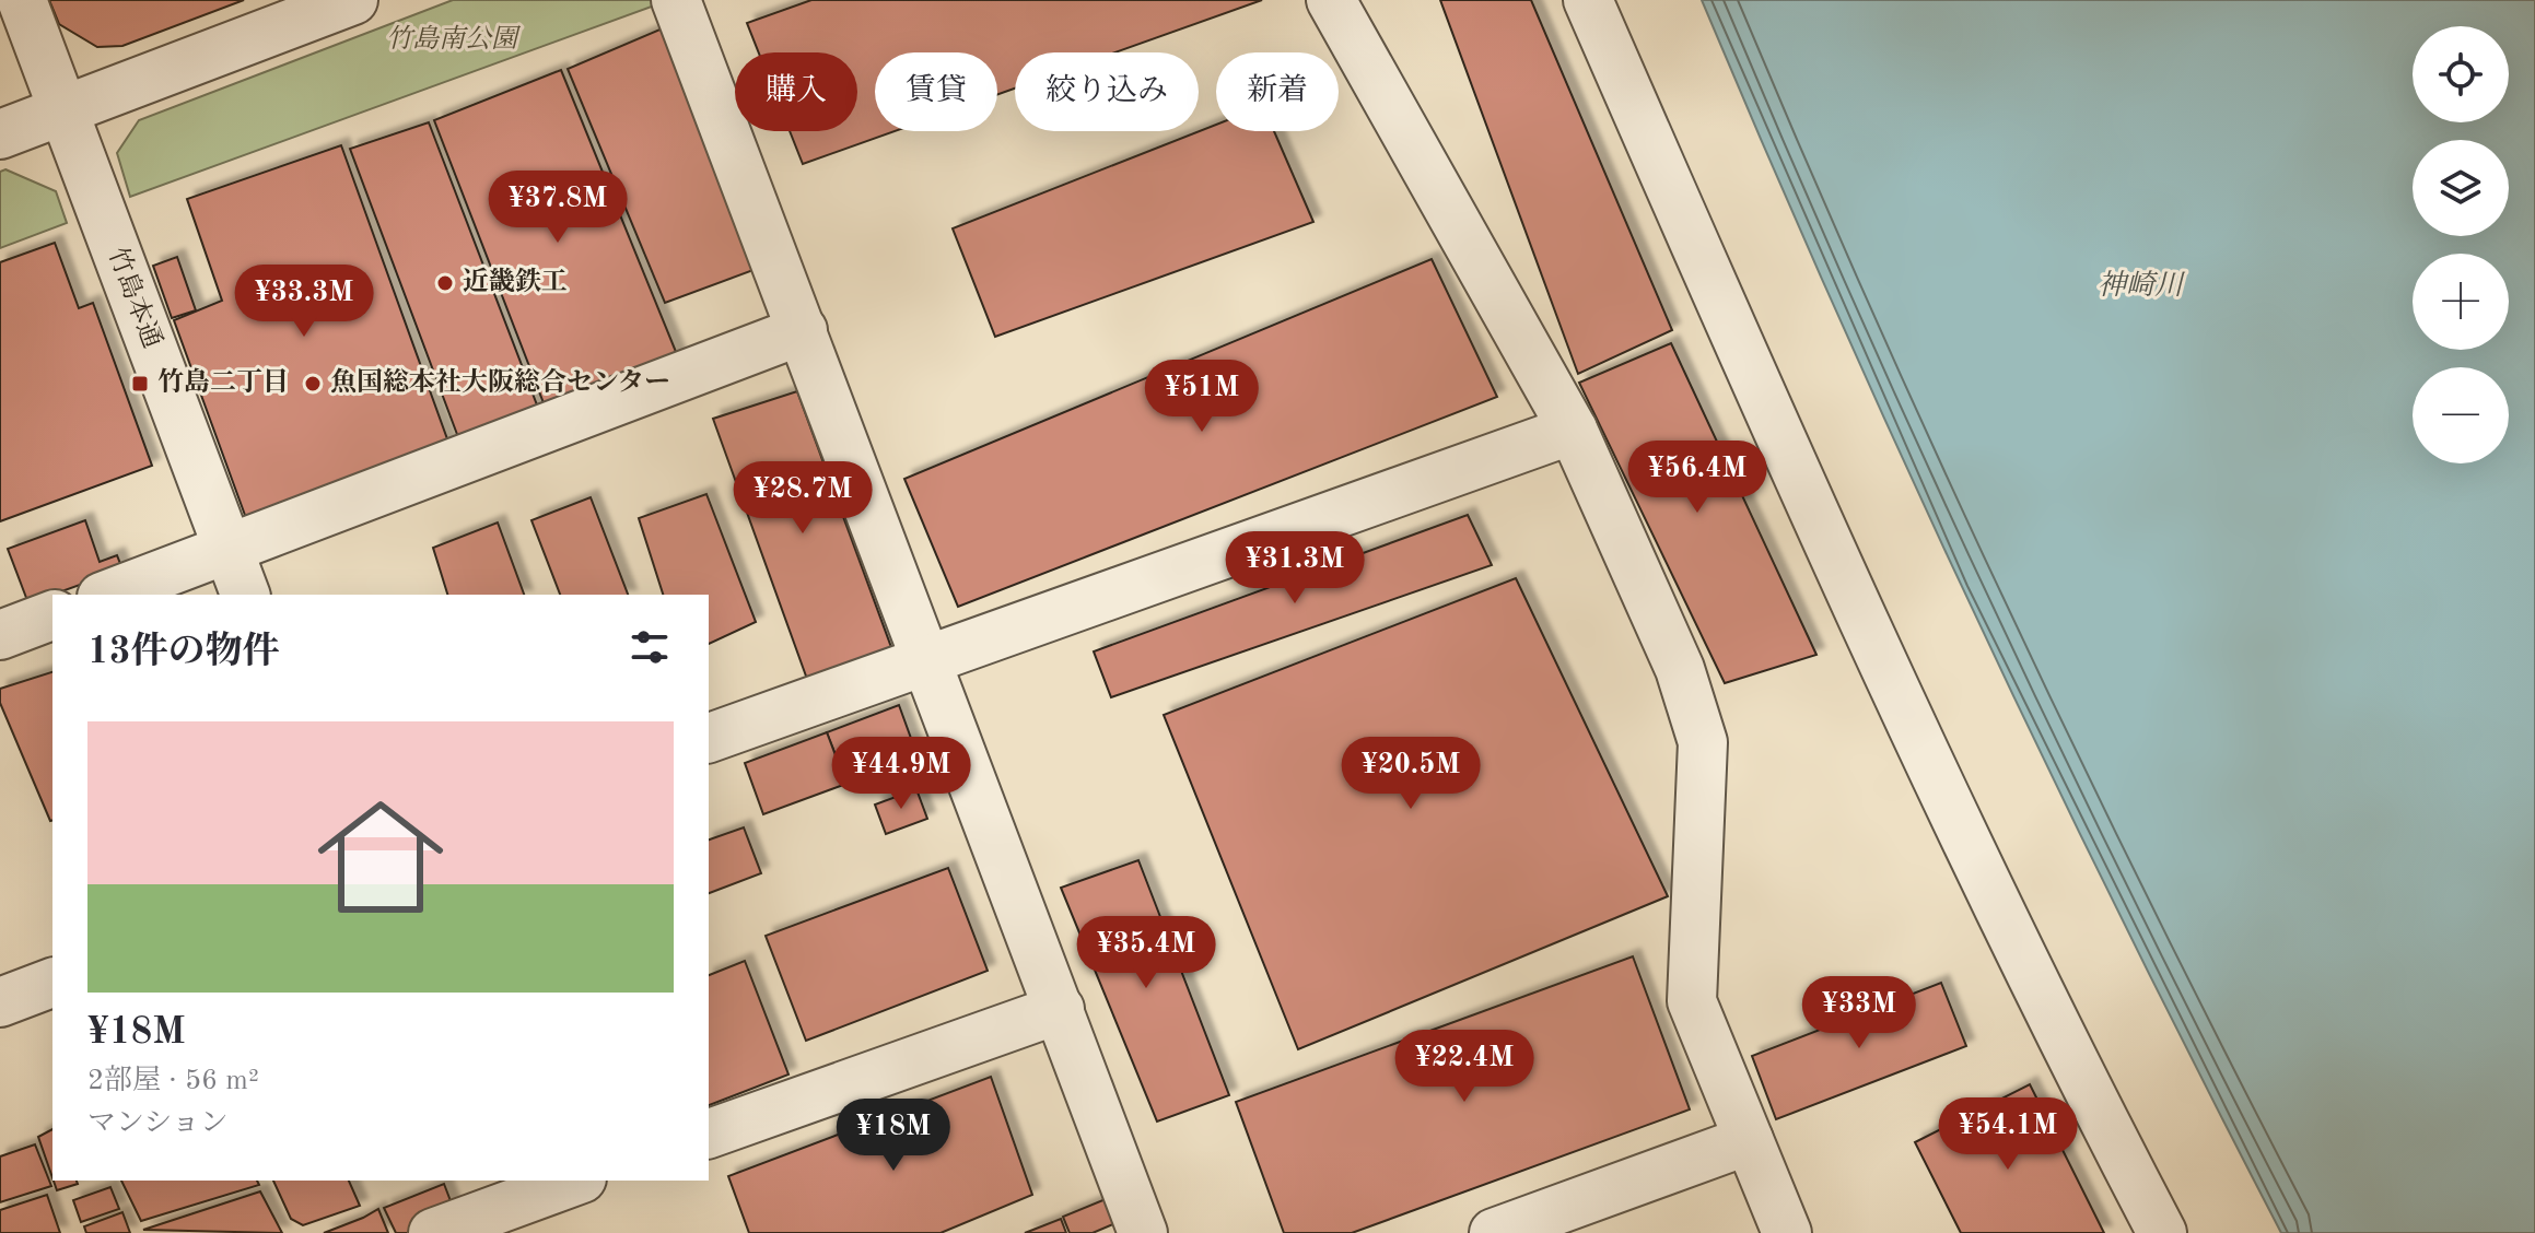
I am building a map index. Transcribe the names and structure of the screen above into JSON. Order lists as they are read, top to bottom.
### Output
{
  "streets": {
    "street": ["竹島本通"]
  },
  "water": ["神崎川"],
  "parks": ["竹島南公園"],
  "places": {
    "other": ["近畿鉄工", "魚国総本社大阪総合センター"],
    "transit": ["竹島二丁目"]
  },
  "page": {
    "map_buttons": ["+", "−"],
    "chip": [
      "購入",
      "賃貸",
      "絞り込み",
      "新着"
    ],
    "price": [
      "¥37.8M",
      "¥33.3M",
      "¥51M",
      "¥56.4M",
      "¥28.7M",
      "¥31.3M",
      "¥44.9M",
      "¥20.5M",
      "¥35.4M",
      "¥33M",
      "¥22.4M",
      "¥54.1M",
      "¥18M"
    ],
    "heading": "13件の物件",
    "list": [
      {
        "name": "¥18M",
        "note": "2部屋 · 56 m² · マンション"
      }
    ]
  }
}
